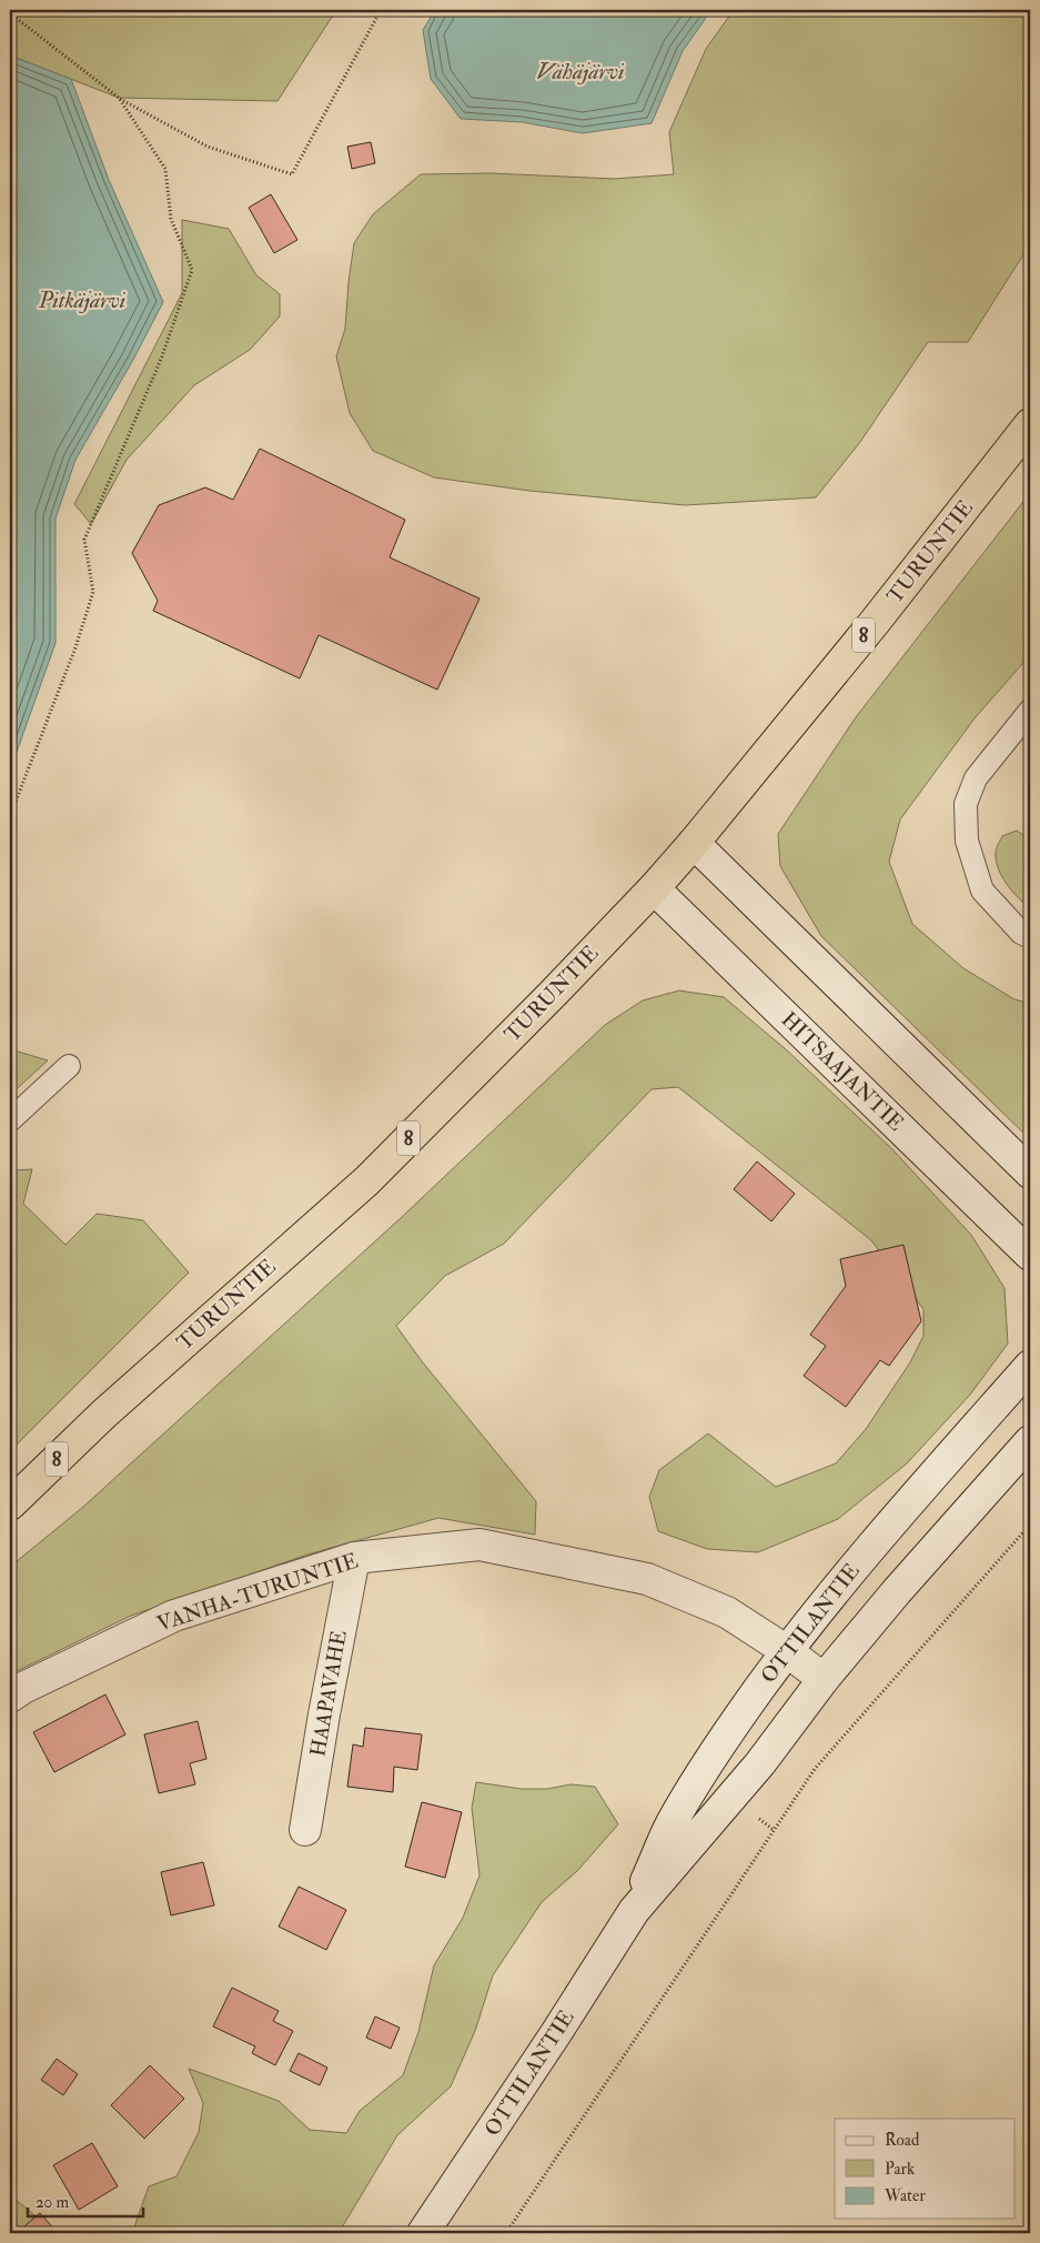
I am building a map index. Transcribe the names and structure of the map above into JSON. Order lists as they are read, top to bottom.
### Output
{
  "streets": {
    "highway": ["TURUNTIE", "8"],
    "main road": [
      "HITSAAJANTIE",
      "VANHA-TURUNTIE",
      "OTTILANTIE",
      "HAAPAVAHE"
    ]
  },
  "crossings": [
    ["TURUNTIE", "HITSAAJANTIE"],
    ["VANHA-TURUNTIE", "OTTILANTIE"],
    ["VANHA-TURUNTIE", "HAAPAVAHE"]
  ],
  "water": ["Vähäjärvi", "Pitkäjärvi"],
  "legend": ["Road", "Park", "Water"],
  "scale_bar": "20 m"
}
